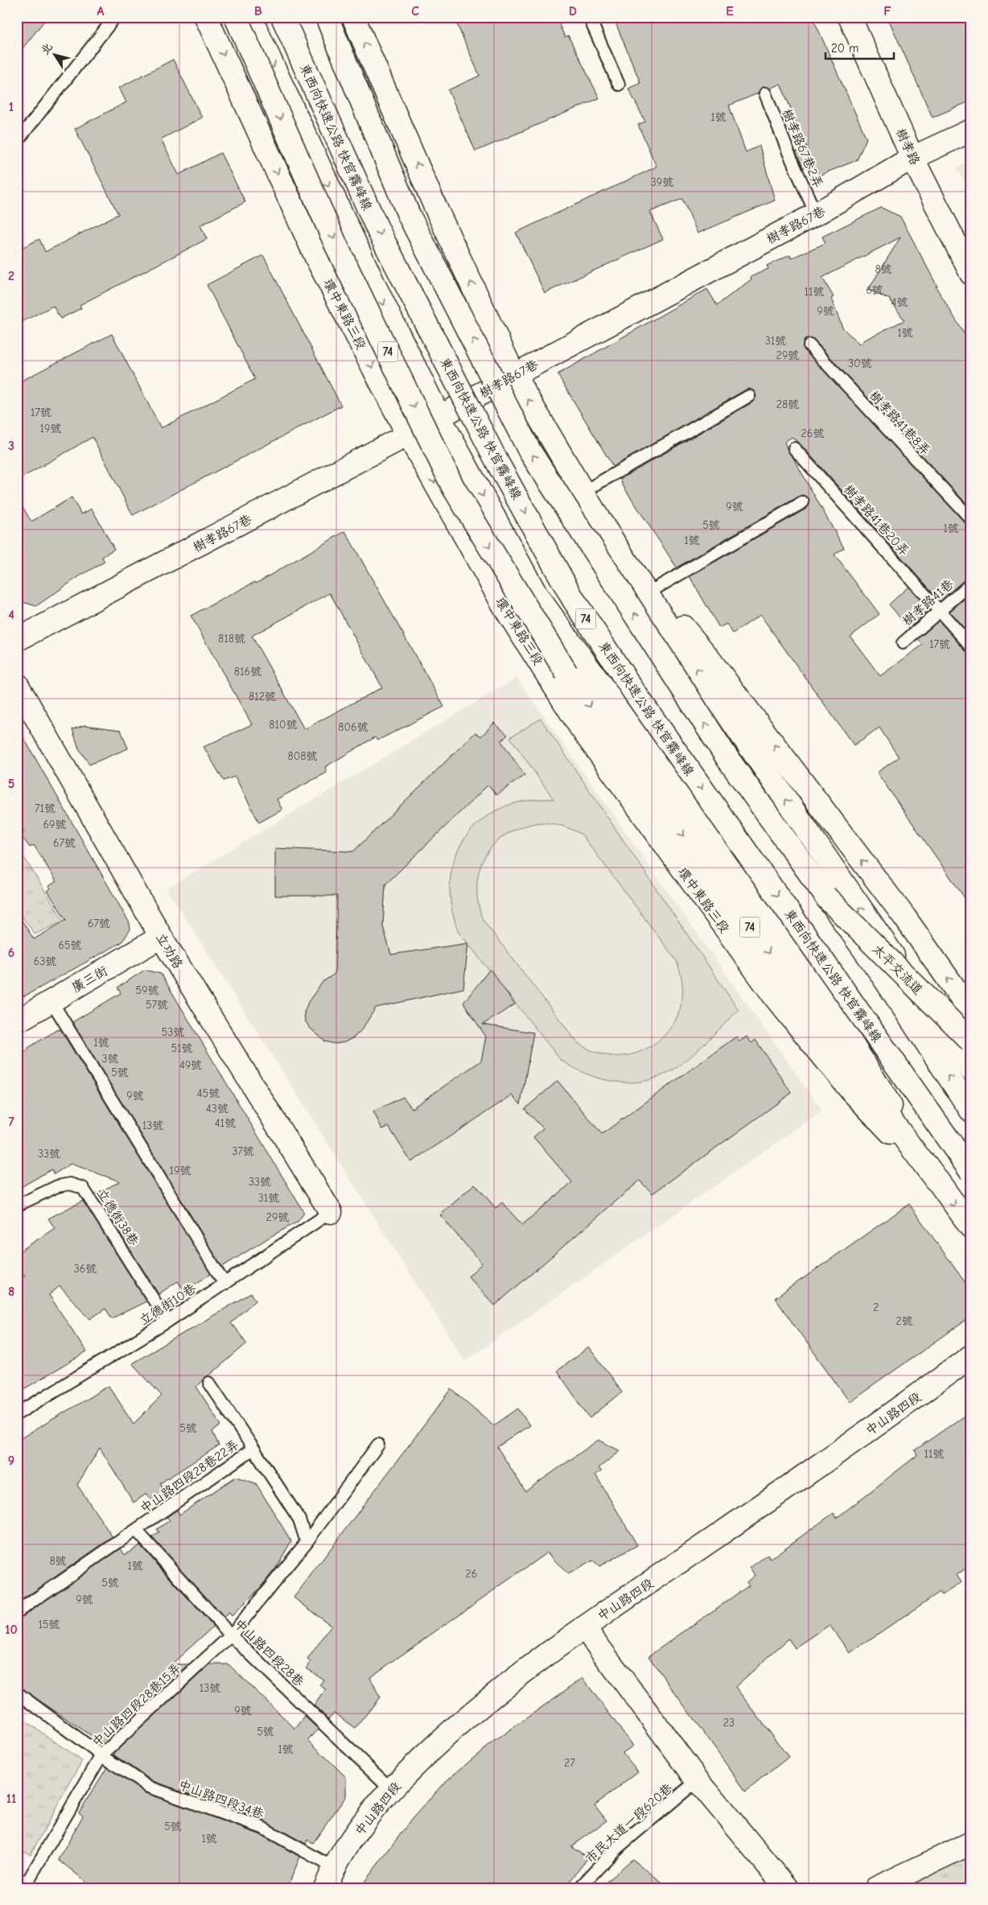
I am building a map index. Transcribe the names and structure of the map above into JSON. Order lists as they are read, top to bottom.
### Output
{
  "streets": {
    "main road": [
      "東西向快速公路 快官霧峰線",
      "樹孝路",
      "樹孝路67巷",
      "環中東路三段",
      "74",
      "立功路",
      "太平交流道",
      "廣三街",
      "中山路四段"
    ],
    "lane": [
      "樹孝路67巷2弄",
      "樹孝路41巷8弄",
      "樹孝路41巷20弄",
      "樹孝路41巷",
      "立德街38巷",
      "立德街10巷",
      "中山路四段28巷22弄",
      "中山路四段28巷",
      "中山路四段28巷15弄",
      "中山路四段34巷",
      "市民大道一段620巷"
    ]
  },
  "crossings": [
    ["樹孝路", "樹孝路67巷"],
    ["樹孝路67巷2弄", "樹孝路67巷"],
    ["樹孝路67巷", "環中東路三段"],
    ["環中東路三段", "74"],
    ["樹孝路41巷20弄", "樹孝路41巷"],
    ["立功路", "廣三街"],
    ["立功路", "立德街10巷"],
    ["立德街38巷", "立德街10巷"],
    ["中山路四段", "中山路四段28巷"],
    ["中山路四段", "中山路四段34巷"],
    ["中山路四段28巷22弄", "中山路四段28巷"],
    ["中山路四段28巷", "中山路四段28巷15弄"],
    ["中山路四段28巷15弄", "中山路四段34巷"]
  ],
  "house_numbers": [
    "1號",
    "39號",
    "8號",
    "6號",
    "11號",
    "4號",
    "9號",
    "1號",
    "31號",
    "29號",
    "30號",
    "28號",
    "17號",
    "19號",
    "26號",
    "9號",
    "5號",
    "1號",
    "1號",
    "818號",
    "17號",
    "816號",
    "812號",
    "810號",
    "806號",
    "808號",
    "71號",
    "69號",
    "67號",
    "67號",
    "65號",
    "63號",
    "59號",
    "57號",
    "53號",
    "1號",
    "51號",
    "3號",
    "49號",
    "5號",
    "45號",
    "9號",
    "43號",
    "41號",
    "13號",
    "37號",
    "33號",
    "19號",
    "33號",
    "31號",
    "29號",
    "36號",
    "2",
    "2號",
    "5號",
    "11號",
    "8號",
    "1號",
    "26",
    "5號",
    "9號",
    "15號",
    "13號",
    "9號",
    "23",
    "5號",
    "1號",
    "27",
    "5號",
    "1號"
  ],
  "scale_bar": "20 m",
  "north": "top left",
  "grid": {
    "columns": [
      "A",
      "B",
      "C",
      "D",
      "E",
      "F"
    ],
    "rows": [
      "1",
      "2",
      "3",
      "4",
      "5",
      "6",
      "7",
      "8",
      "9",
      "10",
      "11"
    ]
  }
}
